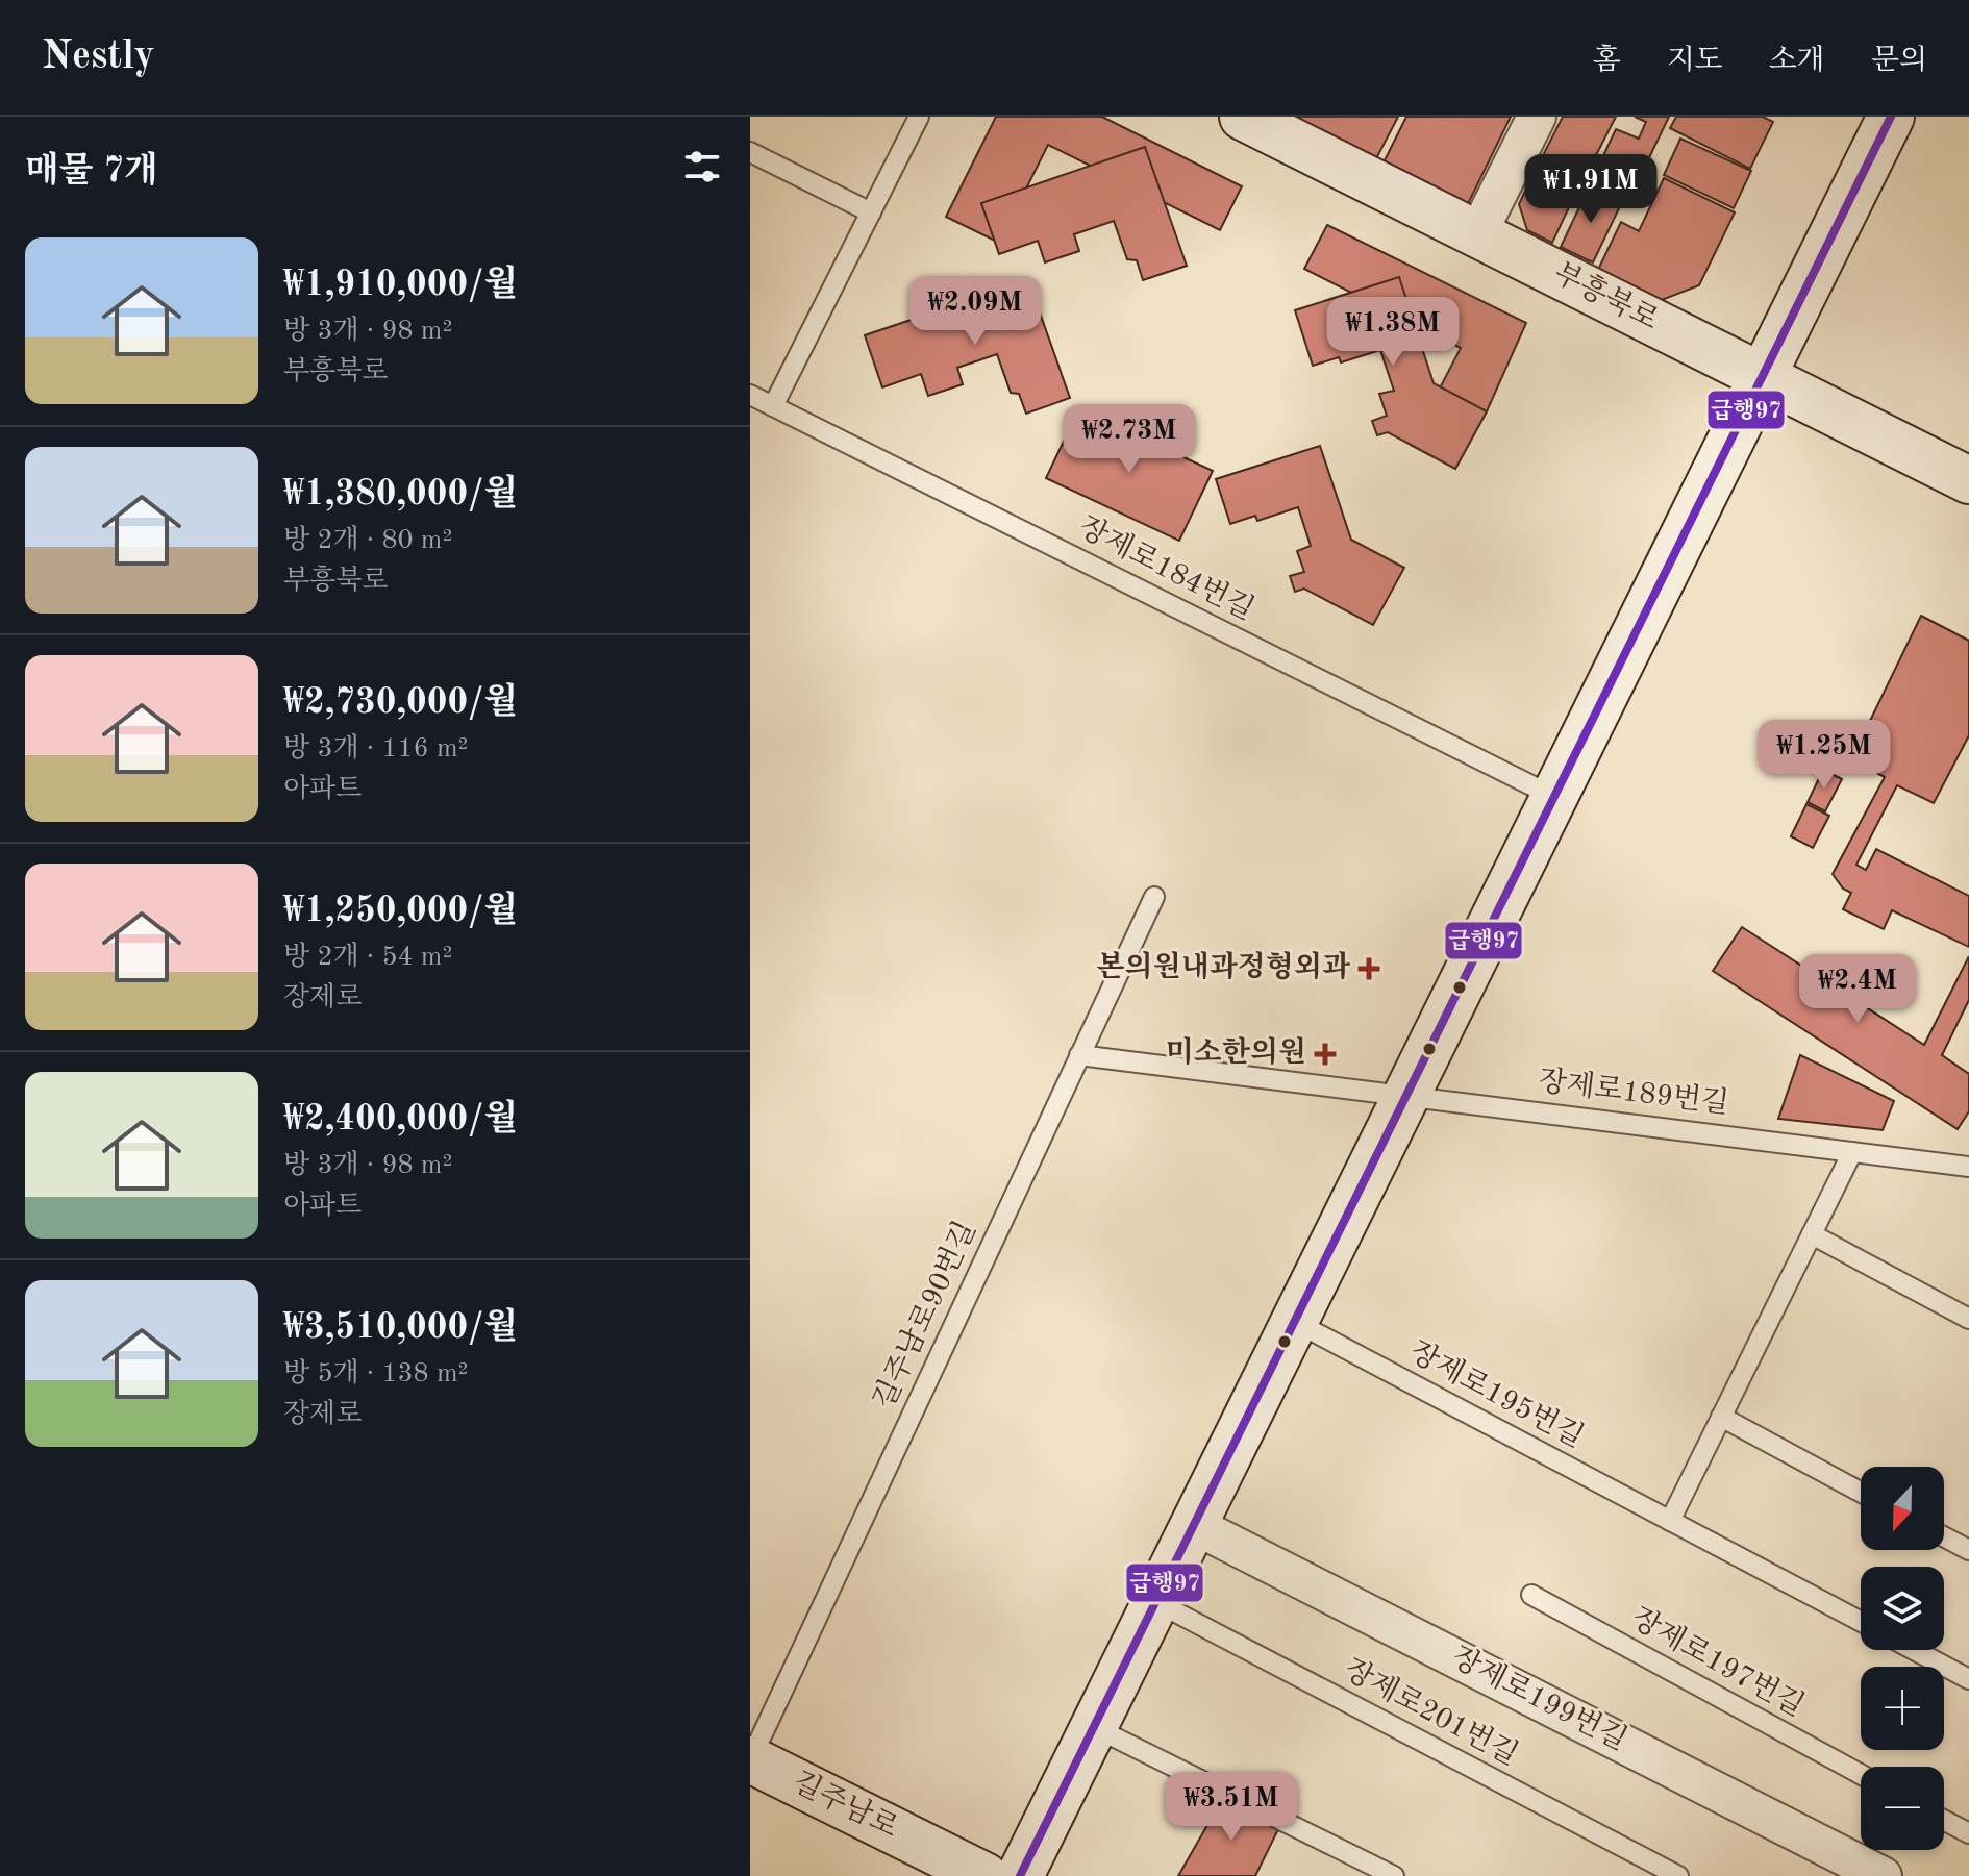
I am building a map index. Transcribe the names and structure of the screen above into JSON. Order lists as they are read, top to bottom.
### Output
{
  "streets": {
    "main road": ["부흥북로", "길주남로"],
    "street": ["장제로199번길"],
    "lane": [
      "장제로184번길",
      "장제로189번길",
      "길주남로90번길",
      "장제로195번길",
      "장제로197번길",
      "장제로201번길"
    ]
  },
  "crossings": [
    ["장제로189번길", "길주남로90번길"],
    ["길주남로90번길", "길주남로"]
  ],
  "places": {
    "health": ["본의원내과정형외과", "미소한의원"]
  },
  "lines": ["transit line 급행97"],
  "north": "bottom",
  "page": {
    "header": "Nestly",
    "nav": [
      "홈",
      "지도",
      "소개",
      "문의"
    ],
    "heading": "매물 7개",
    "price": [
      "₩1.91M",
      "₩2.09M",
      "₩1.38M",
      "₩2.73M",
      "₩1.25M",
      "₩2.4M",
      "₩3.51M"
    ],
    "list": [
      {
        "name": "₩1,910,000/월",
        "note": "방 3개 · 98 m² · 부흥북로"
      },
      {
        "name": "₩1,380,000/월",
        "note": "방 2개 · 80 m² · 부흥북로"
      },
      {
        "name": "₩2,730,000/월",
        "note": "방 3개 · 116 m² · 아파트"
      },
      {
        "name": "₩1,250,000/월",
        "note": "방 2개 · 54 m² · 장제로"
      },
      {
        "name": "₩2,400,000/월",
        "note": "방 3개 · 98 m² · 아파트"
      },
      {
        "name": "₩3,510,000/월",
        "note": "방 5개 · 138 m² · 장제로"
      }
    ],
    "map_buttons": ["+", "−"]
  }
}
